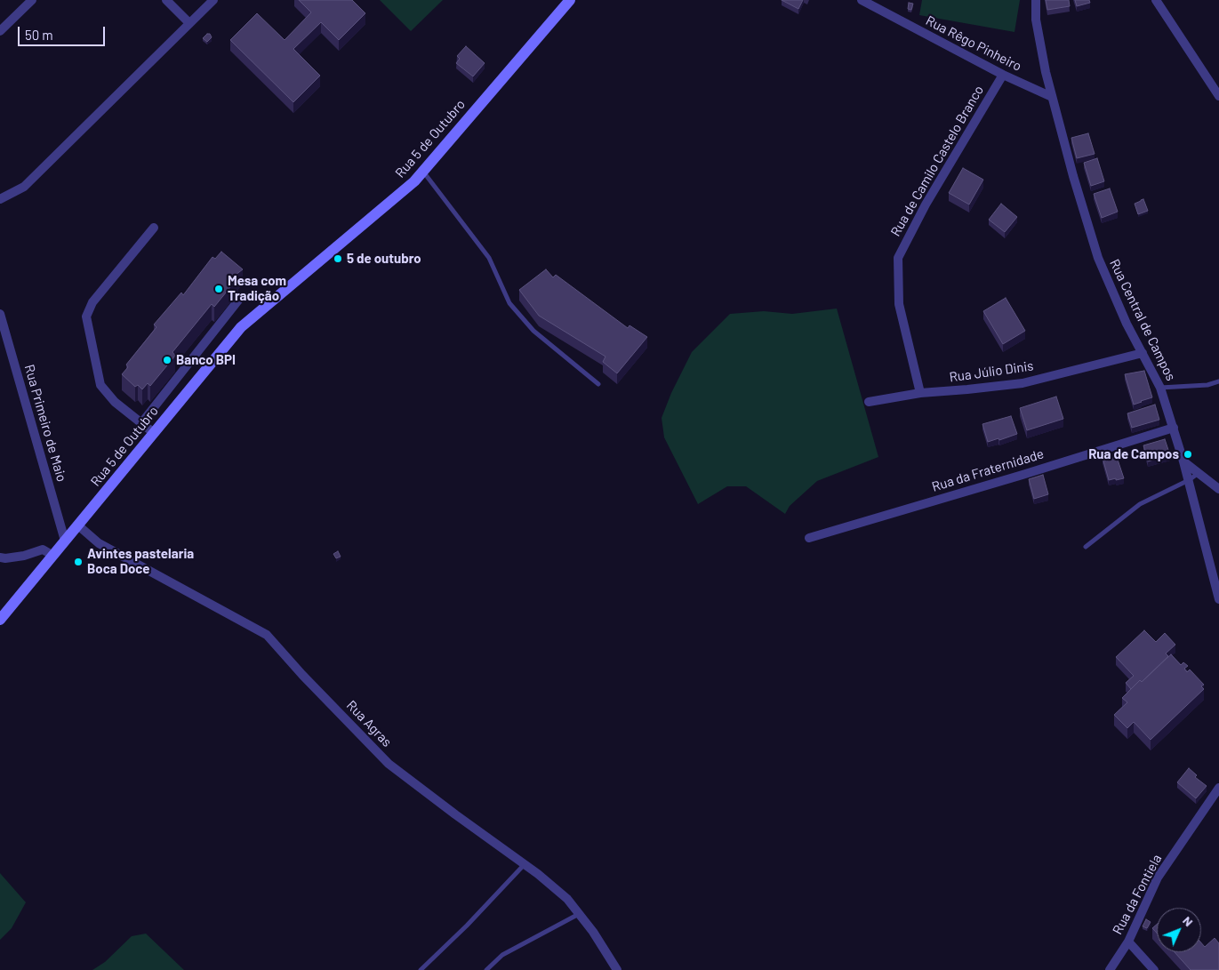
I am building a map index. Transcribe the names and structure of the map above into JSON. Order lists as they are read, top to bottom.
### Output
{
  "streets": {
    "street": [
      "Rua Rêgo Pinheiro",
      "Rua 5 de Outubro",
      "Rua de Camilo Castelo Branco",
      "Rua Central de Campos",
      "Rua Júlio Dinis",
      "Rua Primeiro de Maio",
      "Rua da Fraternidade",
      "Rua Agras",
      "Rua da Fontiela"
    ]
  },
  "crossings": [
    ["Rua Rêgo Pinheiro", "Rua de Camilo Castelo Branco"],
    ["Rua Rêgo Pinheiro", "Rua Central de Campos"],
    ["Rua 5 de Outubro", "Rua Primeiro de Maio"],
    ["Rua 5 de Outubro", "Rua Agras"],
    ["Rua de Camilo Castelo Branco", "Rua Júlio Dinis"],
    ["Rua Central de Campos", "Rua Júlio Dinis"],
    ["Rua Central de Campos", "Rua da Fraternidade"]
  ],
  "places": [
    "5 de outubro",
    "Mesa com Tradição",
    "Banco BPI",
    "Rua de Campos",
    "Avintes pastelaria Boca Doce"
  ],
  "scale_bar": "50 m",
  "north": "top right"
}
